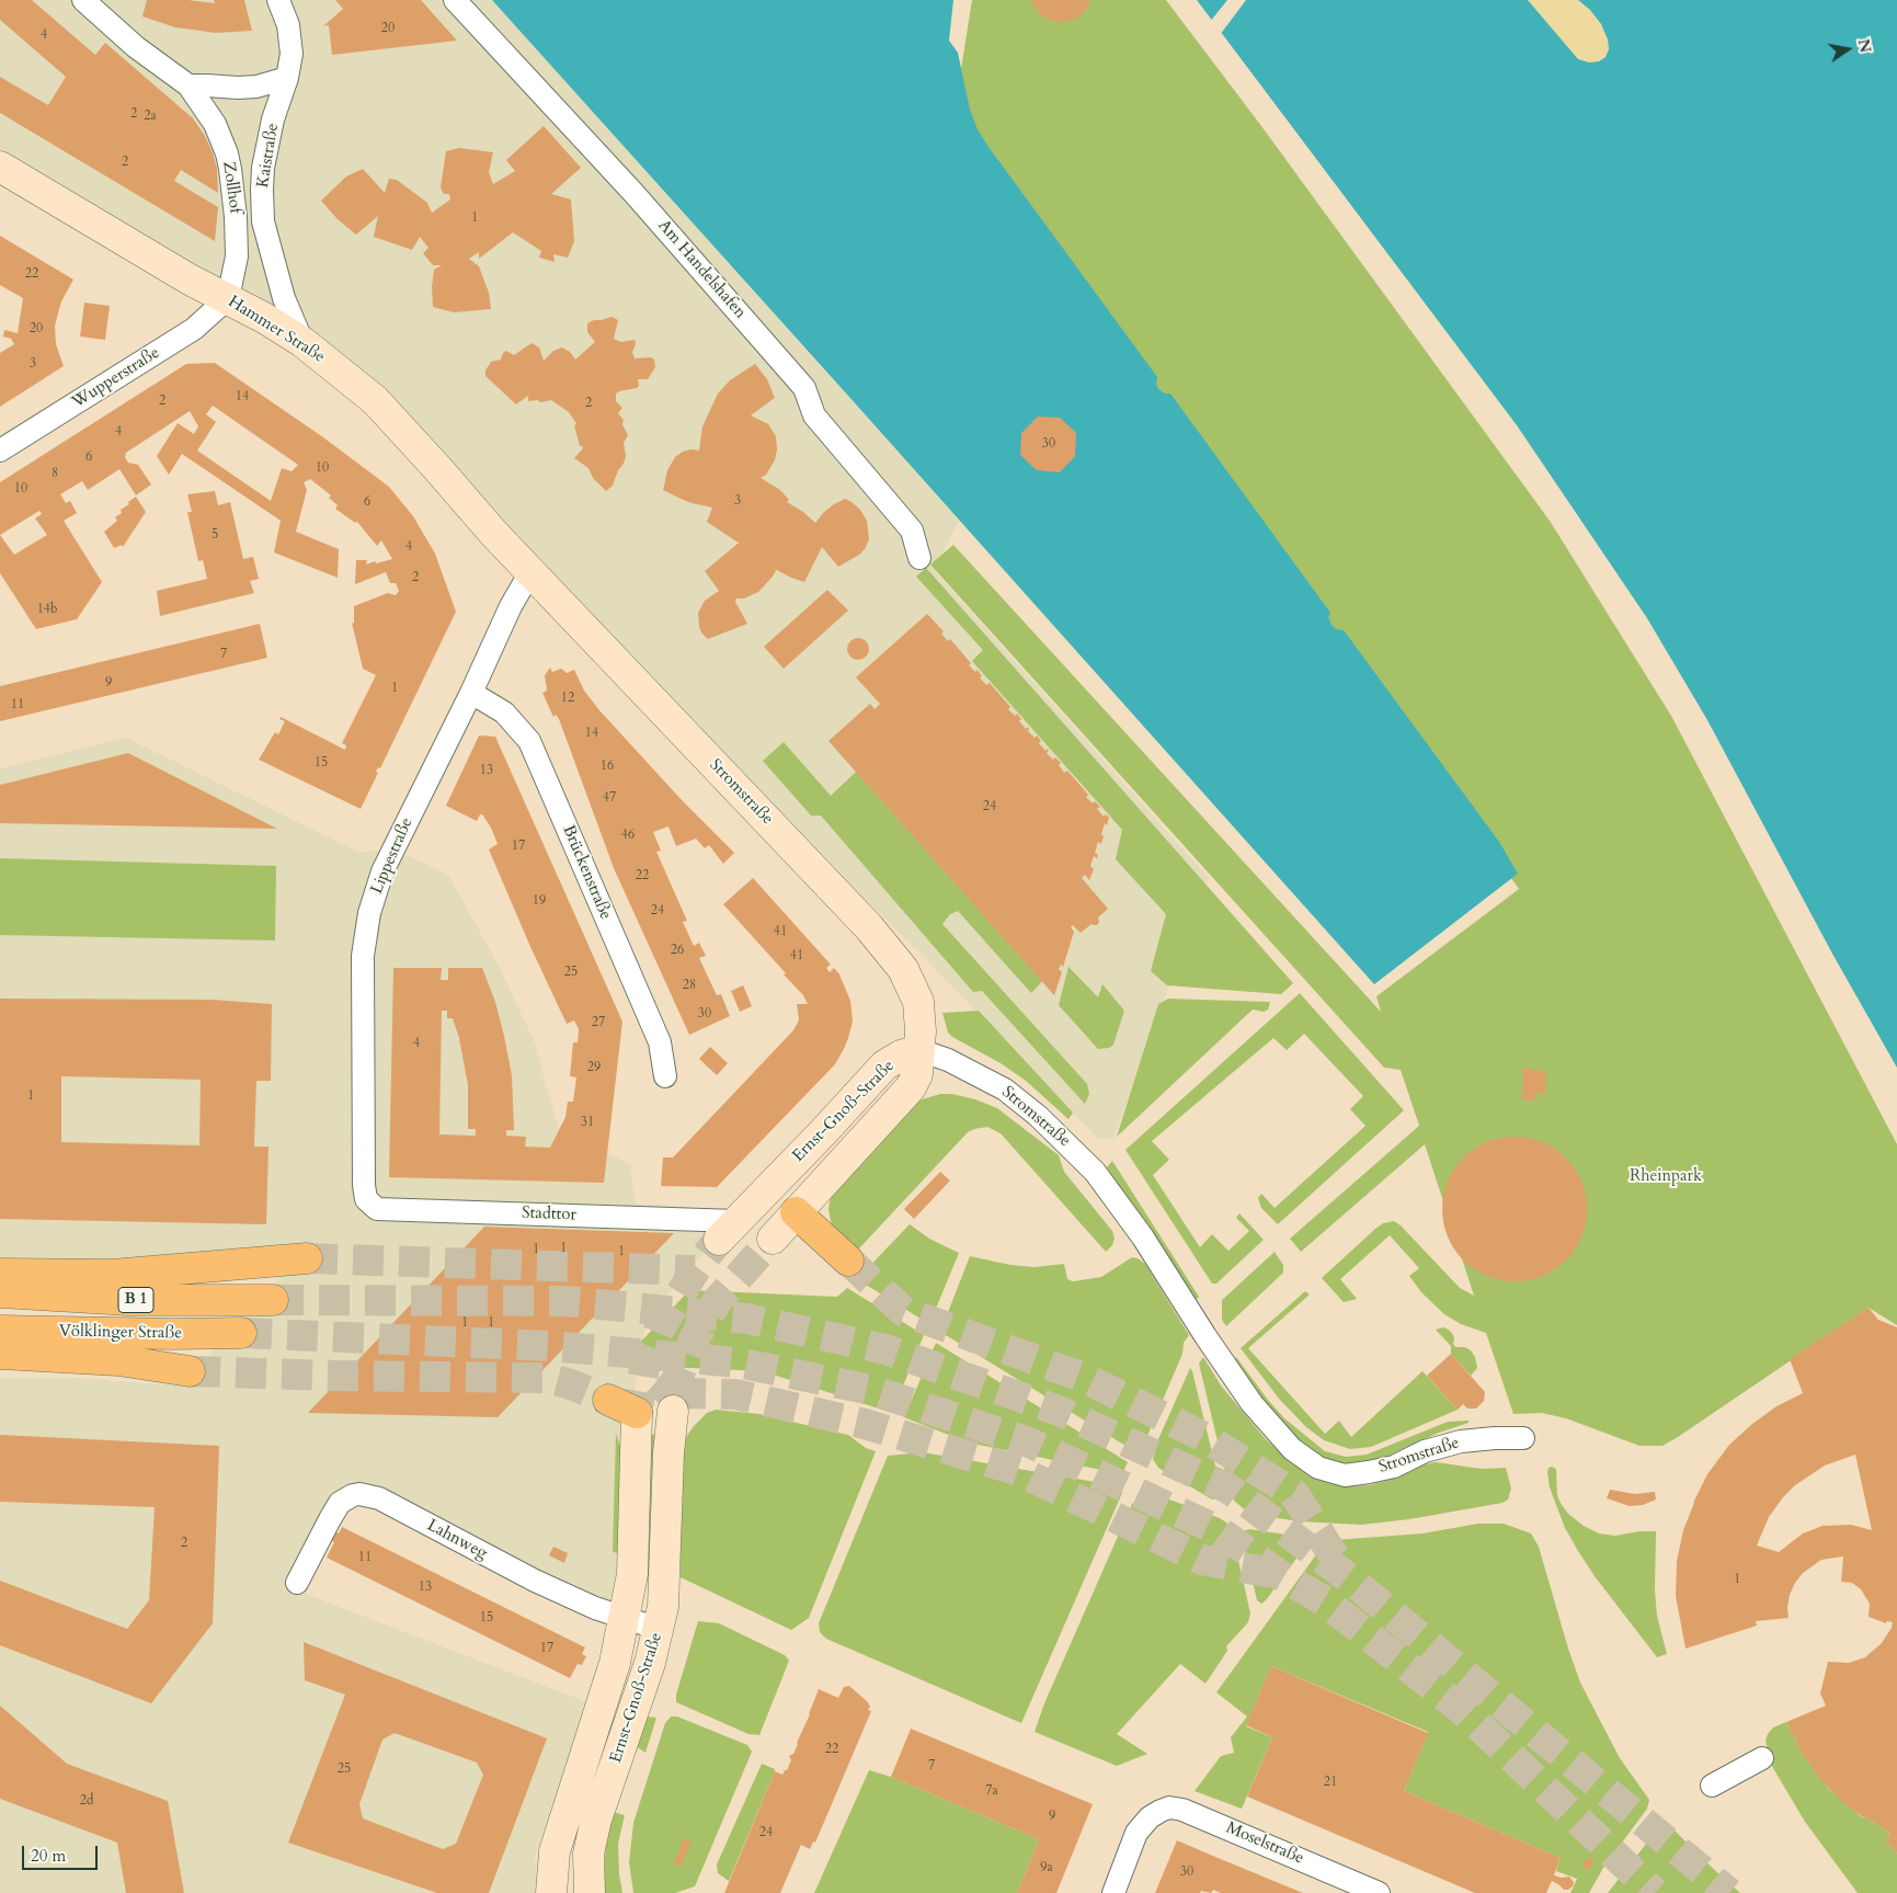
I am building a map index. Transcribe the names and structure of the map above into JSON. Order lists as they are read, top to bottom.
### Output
{
  "streets": {
    "highway": ["B 1", "Völklinger Straße"],
    "street": [
      "Kaistraße",
      "Zollhof",
      "Am Handelshafen",
      "Hammer Straße",
      "Wupperstraße",
      "Stromstraße",
      "Lippestraße",
      "Brückenstraße",
      "Ernst-Gnoß-Straße",
      "Stadttor",
      "Lahnweg",
      "Moselstraße"
    ]
  },
  "crossings": [
    ["Kaistraße", "Hammer Straße"],
    ["Zollhof", "Hammer Straße"],
    ["Zollhof", "Wupperstraße"],
    ["Hammer Straße", "Wupperstraße"],
    ["Hammer Straße", "Stromstraße"],
    ["Hammer Straße", "Lippestraße"],
    ["Stromstraße", "Lippestraße"],
    ["Stromstraße", "Ernst-Gnoß-Straße"],
    ["Lippestraße", "Brückenstraße"],
    ["Lippestraße", "Stadttor"],
    ["Ernst-Gnoß-Straße", "Stadttor"],
    ["Ernst-Gnoß-Straße", "Lahnweg"]
  ],
  "parks": ["Rheinpark"],
  "house_numbers": [
    "20",
    "4",
    "2",
    "2a",
    "2",
    "1",
    "22",
    "20",
    "3",
    "14",
    "2",
    "2",
    "4",
    "30",
    "6",
    "10",
    "8",
    "10",
    "3",
    "6",
    "5",
    "4",
    "2",
    "14b",
    "7",
    "9",
    "1",
    "12",
    "11",
    "14",
    "15",
    "16",
    "13",
    "47",
    "24",
    "46",
    "17",
    "22",
    "19",
    "24",
    "41",
    "26",
    "41",
    "25",
    "28",
    "30",
    "27",
    "4",
    "29",
    "1",
    "31",
    "1",
    "1",
    "1",
    "1",
    "1",
    "2",
    "11",
    "1",
    "13",
    "15",
    "17",
    "22",
    "7",
    "25",
    "21",
    "7a",
    "2d",
    "9",
    "24",
    "9a",
    "30"
  ],
  "scale_bar": "20 m",
  "north": "right"
}
